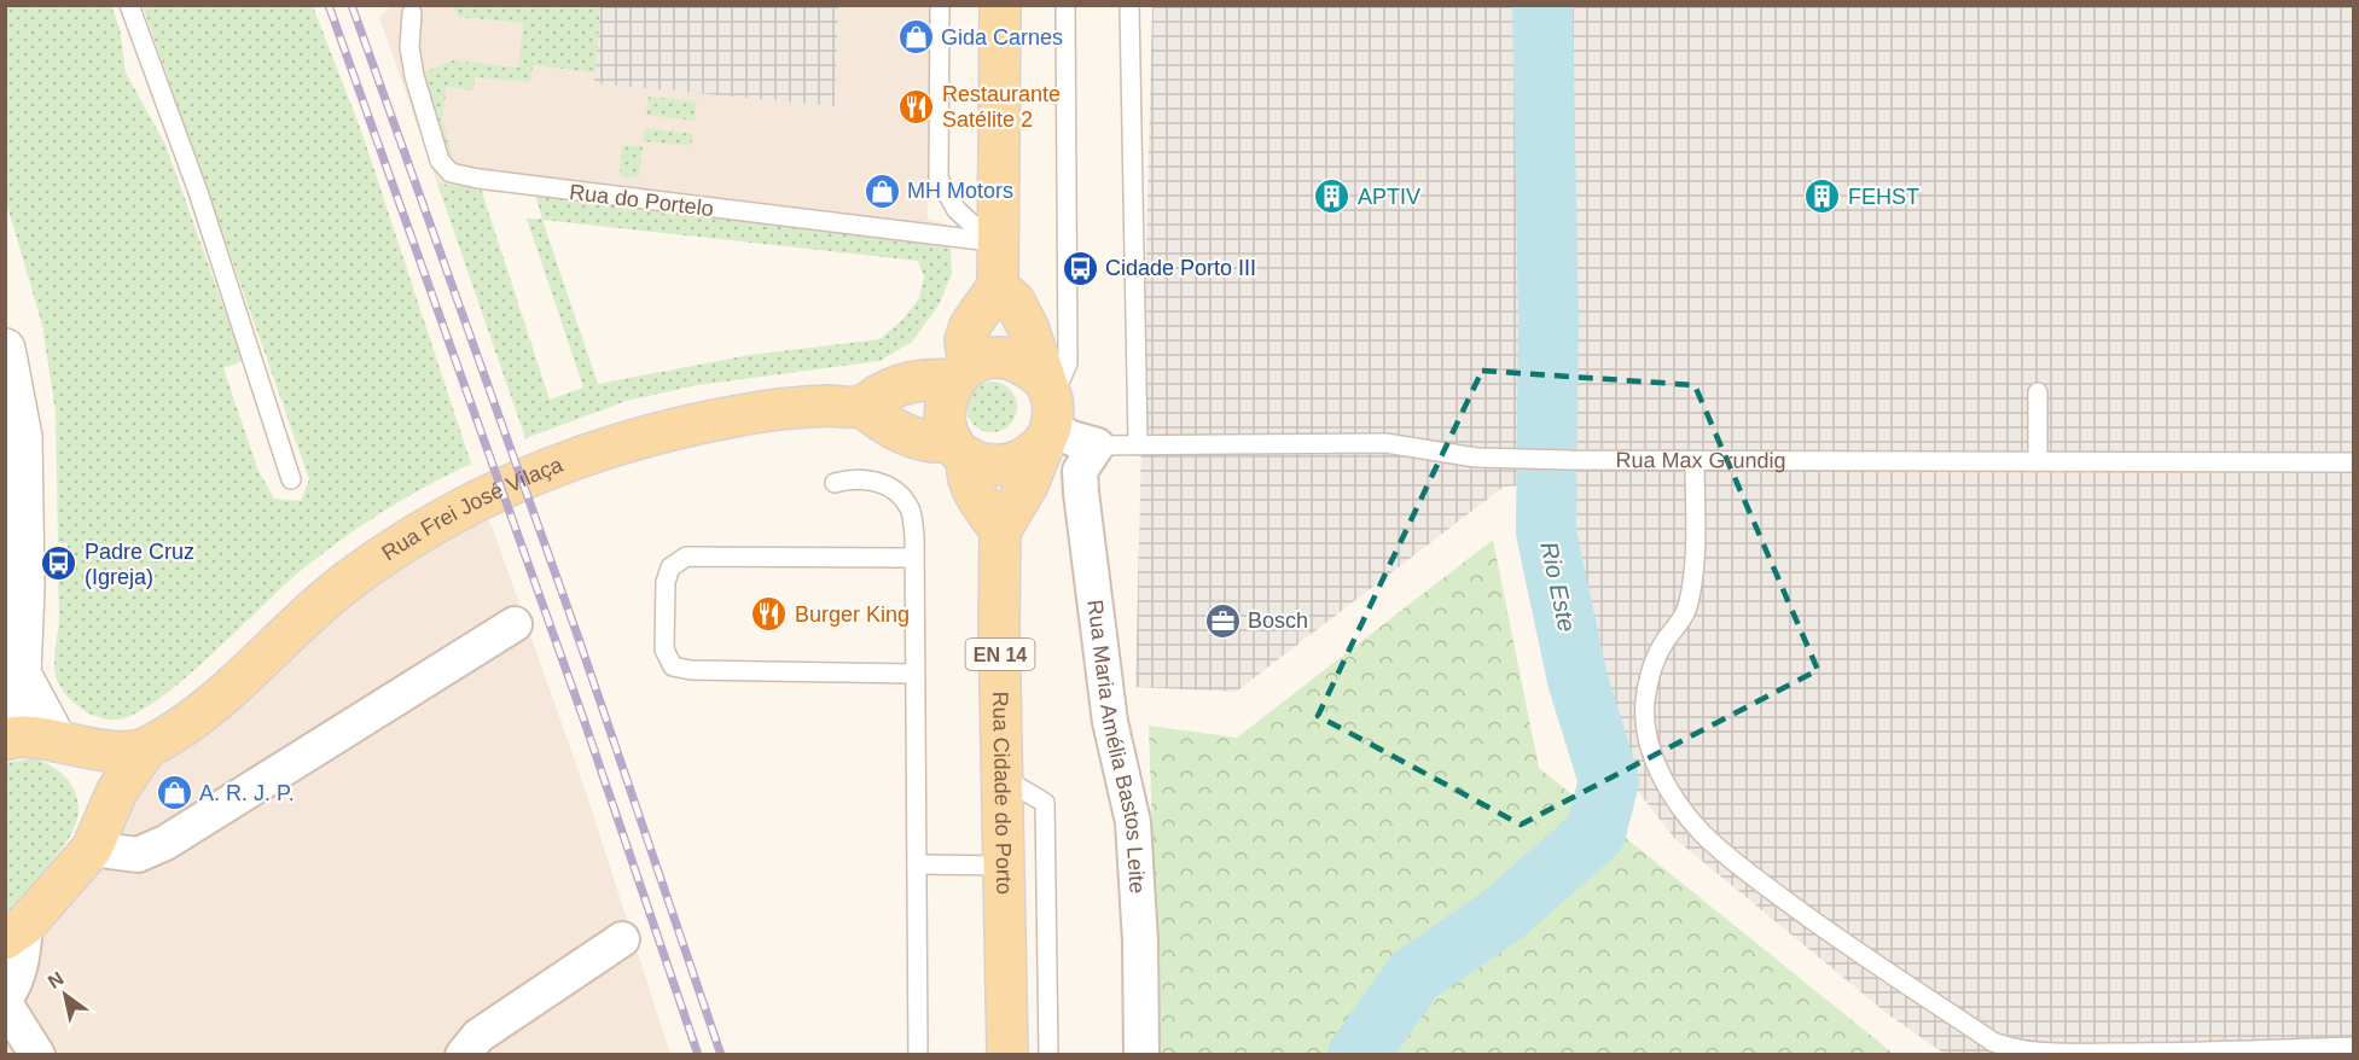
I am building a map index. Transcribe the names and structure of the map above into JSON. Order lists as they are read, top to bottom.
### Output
{
  "streets": {
    "main road": ["Rua Frei José Vilaça", "EN 14", "Rua Cidade do Porto"],
    "street": ["Rua Max Grundig", "Rua Maria Amélia Bastos Leite"],
    "lane": ["Rua do Portelo"]
  },
  "crossings": [
    ["Rua Max Grundig", "Rua Frei José Vilaça"],
    ["Rua Max Grundig", "Rua Maria Amélia Bastos Leite"]
  ],
  "water": ["Rio Este"],
  "places": {
    "shop": ["Gida Carnes", "MH Motors", "A. R. J. P."],
    "restaurant": ["Restaurante Satélite 2", "Burger King"],
    "building": ["APTIV", "FEHST"],
    "bus stop": ["Cidade Porto III", "Padre Cruz (Igreja)"],
    "office": ["Bosch"]
  },
  "north": "top left"
}
